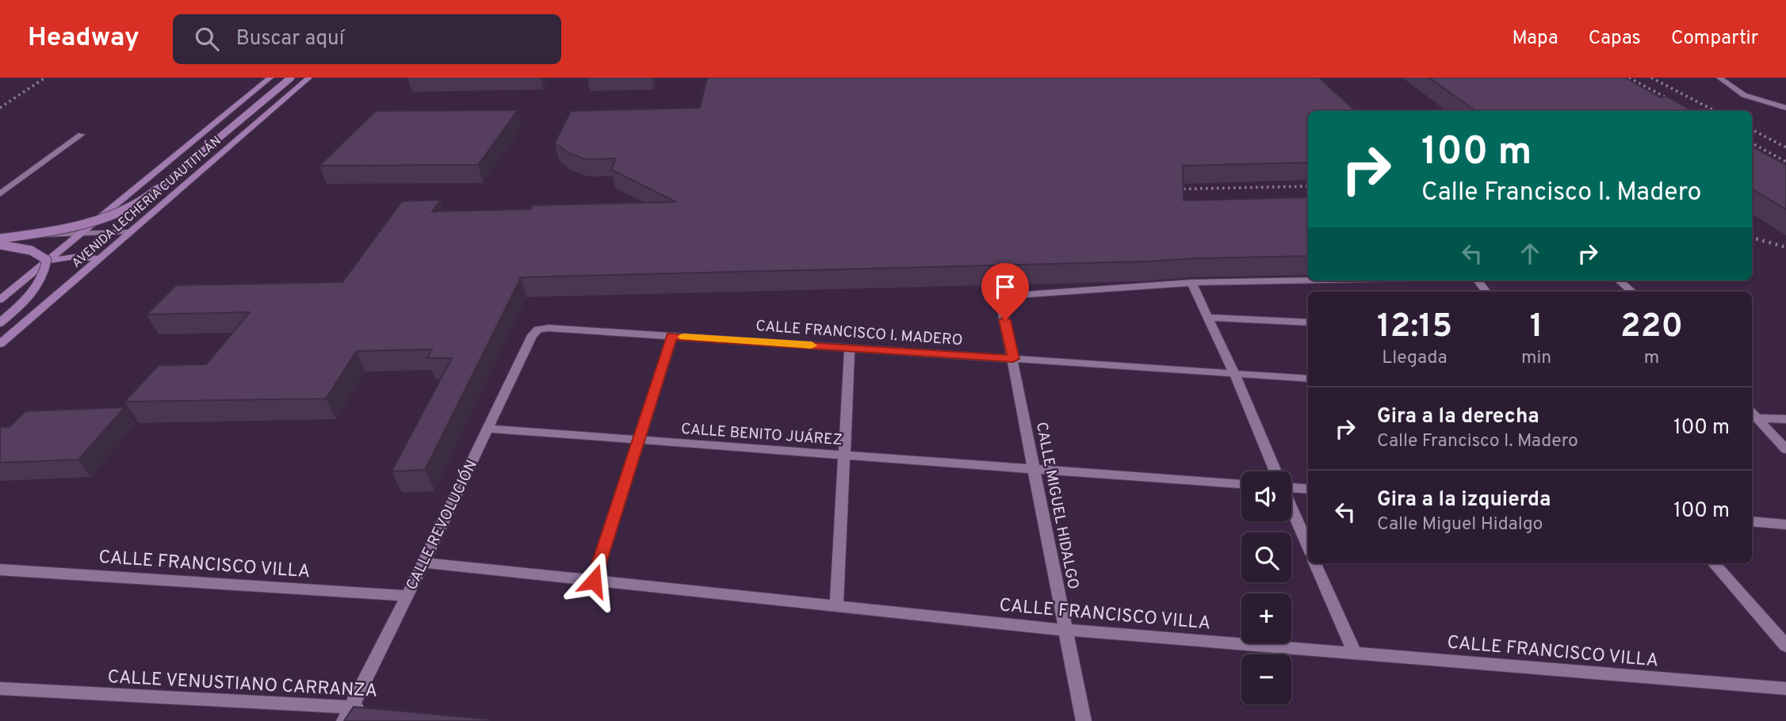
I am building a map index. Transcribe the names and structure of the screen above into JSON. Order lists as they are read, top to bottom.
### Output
{
  "streets": {
    "main road": ["AVENIDA LECHERIA CUAUTITLÁN"],
    "street": [
      "CALLE FRANCISCO I. MADERO",
      "CALLE BENITO JUÁREZ",
      "CALLE MIGUEL HIDALGO",
      "CALLE REVOLUCIÓN",
      "CALLE FRANCISCO VILLA",
      "CALLE VENUSTIANO CARRANZA"
    ]
  },
  "crossings": [
    ["CALLE FRANCISCO I. MADERO", "CALLE MIGUEL HIDALGO"],
    ["CALLE FRANCISCO I. MADERO", "CALLE REVOLUCIÓN"],
    ["CALLE BENITO JUÁREZ", "CALLE MIGUEL HIDALGO"],
    ["CALLE BENITO JUÁREZ", "CALLE REVOLUCIÓN"],
    ["CALLE MIGUEL HIDALGO", "CALLE FRANCISCO VILLA"],
    ["CALLE REVOLUCIÓN", "CALLE FRANCISCO VILLA"],
    ["CALLE REVOLUCIÓN", "CALLE VENUSTIANO CARRANZA"]
  ],
  "page": {
    "header": "Headway",
    "search": "Buscar aquí",
    "nav": ["Mapa", "Capas", "Compartir"],
    "turn": ["100 m", "Calle Francisco I. Madero"],
    "eta": [
      "12:15",
      "Llegada",
      "1",
      "min",
      "220",
      "m"
    ],
    "list": [
      {
        "name": "Gira a la derecha",
        "note": "Calle Francisco I. Madero",
        "value": "100 m"
      },
      {
        "name": "Gira a la izquierda",
        "note": "Calle Miguel Hidalgo",
        "value": "100 m"
      }
    ],
    "map_buttons": ["+", "−"]
  }
}
